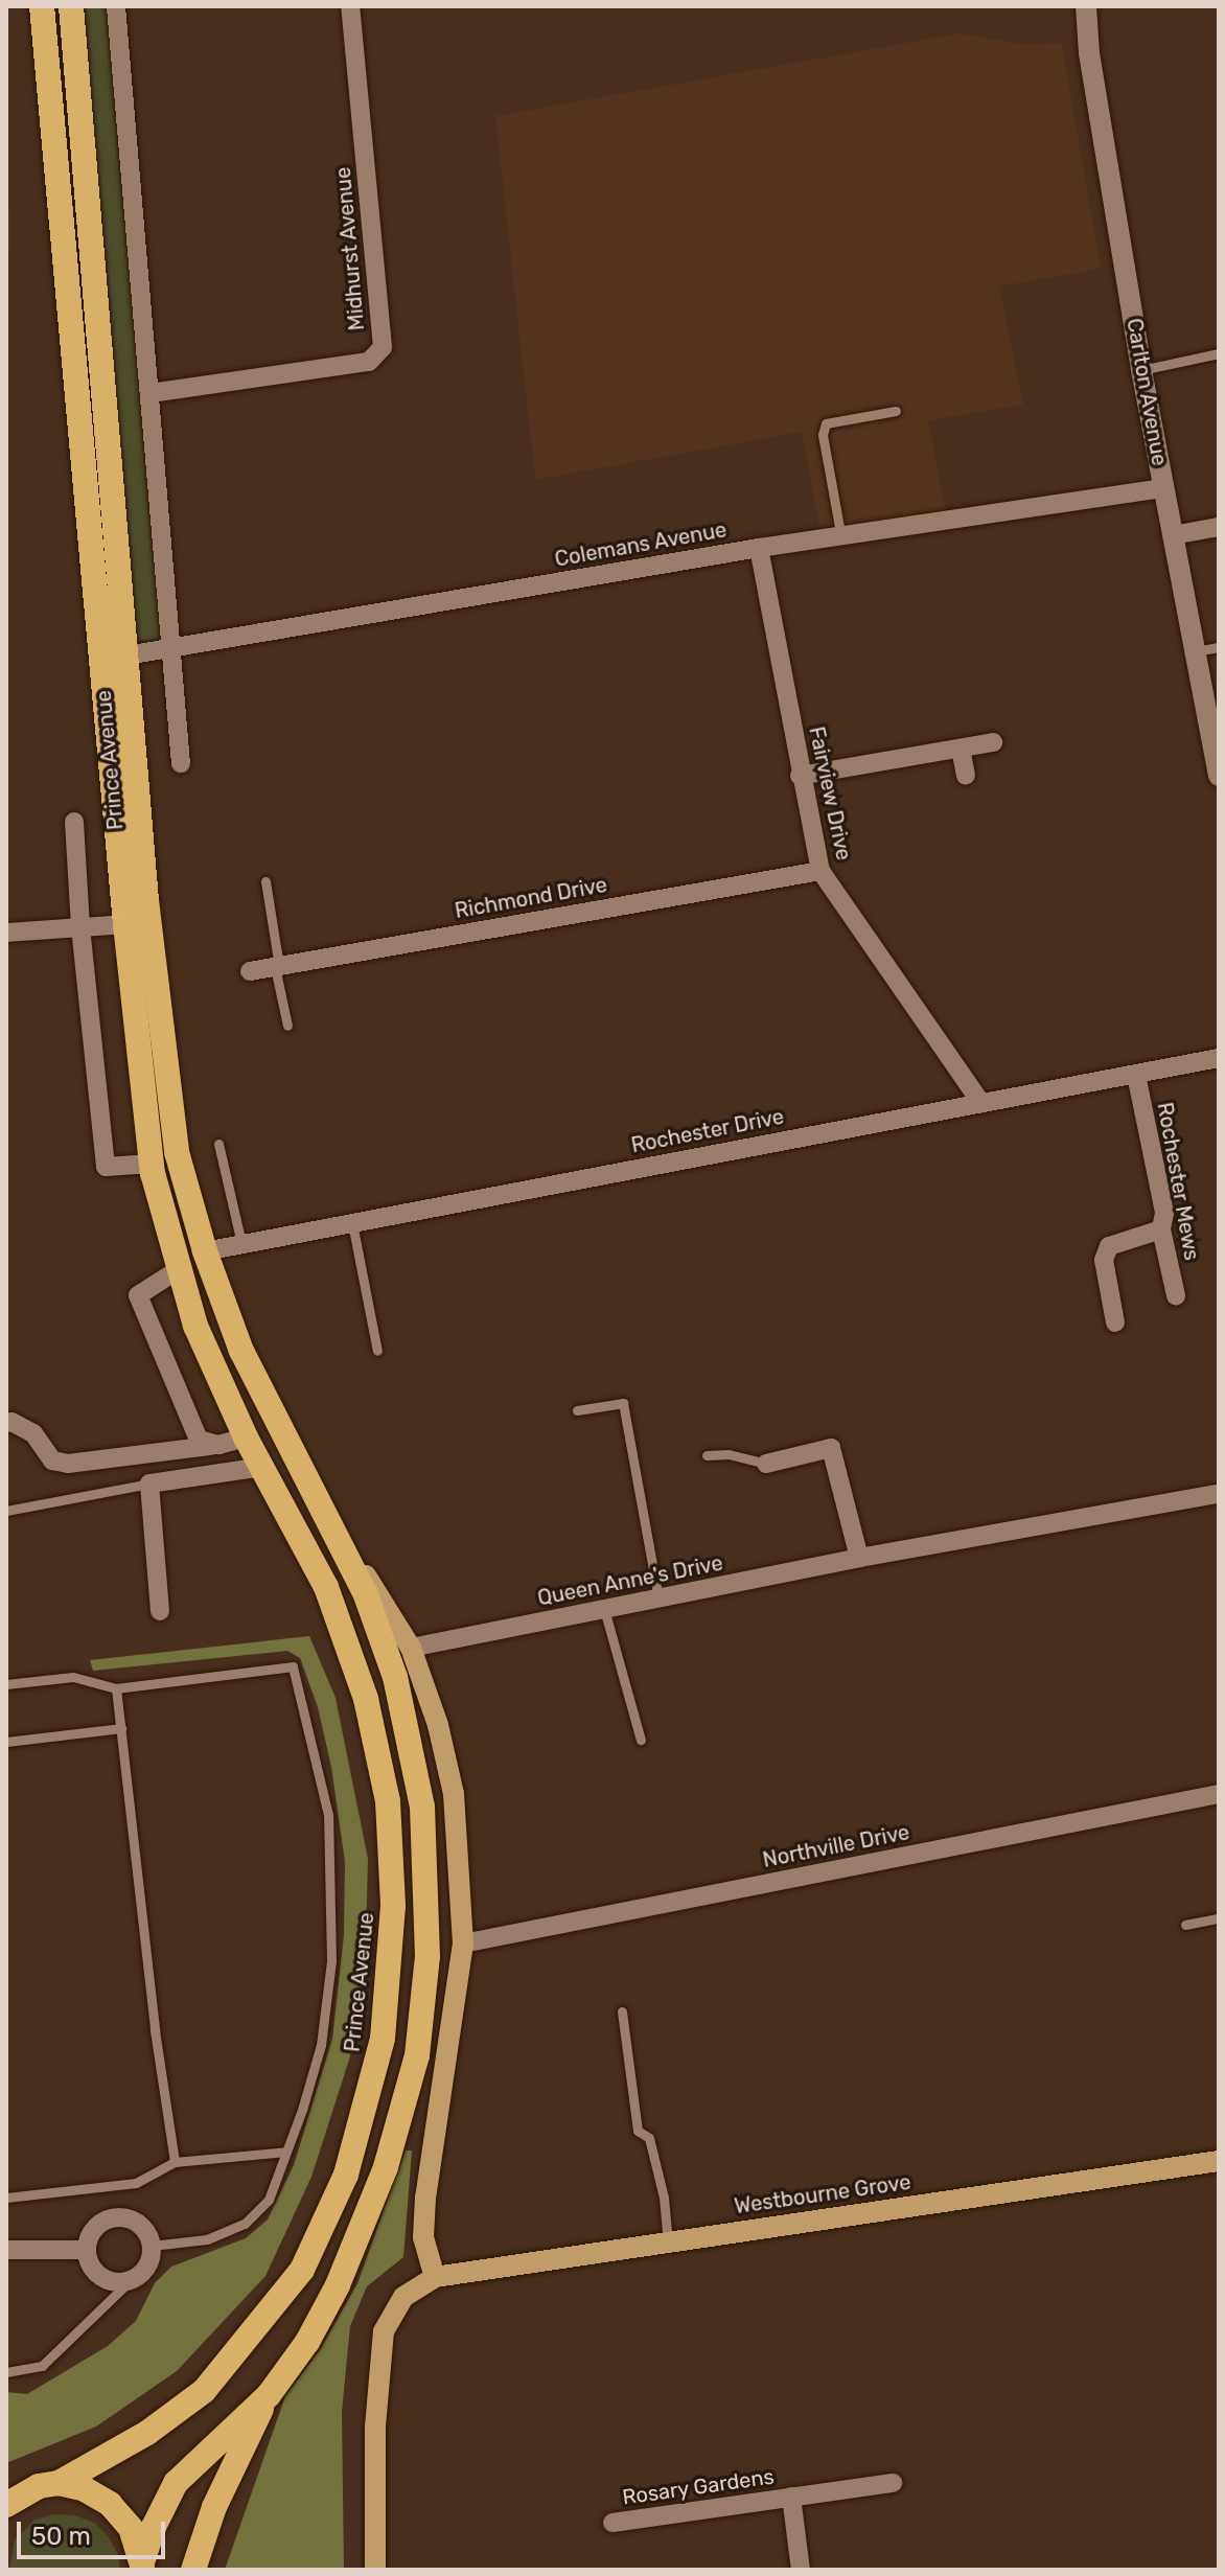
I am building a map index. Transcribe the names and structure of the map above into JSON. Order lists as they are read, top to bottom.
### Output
{
  "streets": {
    "highway": ["Prince Avenue"],
    "main road": ["Westbourne Grove"],
    "street": [
      "Midhurst Avenue",
      "Carlton Avenue",
      "Colemans Avenue",
      "Fairview Drive",
      "Richmond Drive",
      "Rochester Drive",
      "Rochester Mews",
      "Queen Anne's Drive",
      "Northville Drive",
      "Rosary Gardens"
    ]
  },
  "crossings": [
    ["Carlton Avenue", "Colemans Avenue"],
    ["Colemans Avenue", "Prince Avenue"],
    ["Colemans Avenue", "Fairview Drive"],
    ["Prince Avenue", "Rochester Drive"],
    ["Prince Avenue", "Queen Anne's Drive"],
    ["Prince Avenue", "Northville Drive"],
    ["Prince Avenue", "Westbourne Grove"],
    ["Fairview Drive", "Richmond Drive"],
    ["Fairview Drive", "Rochester Drive"],
    ["Rochester Drive", "Rochester Mews"]
  ],
  "scale_bar": "50 m"
}
